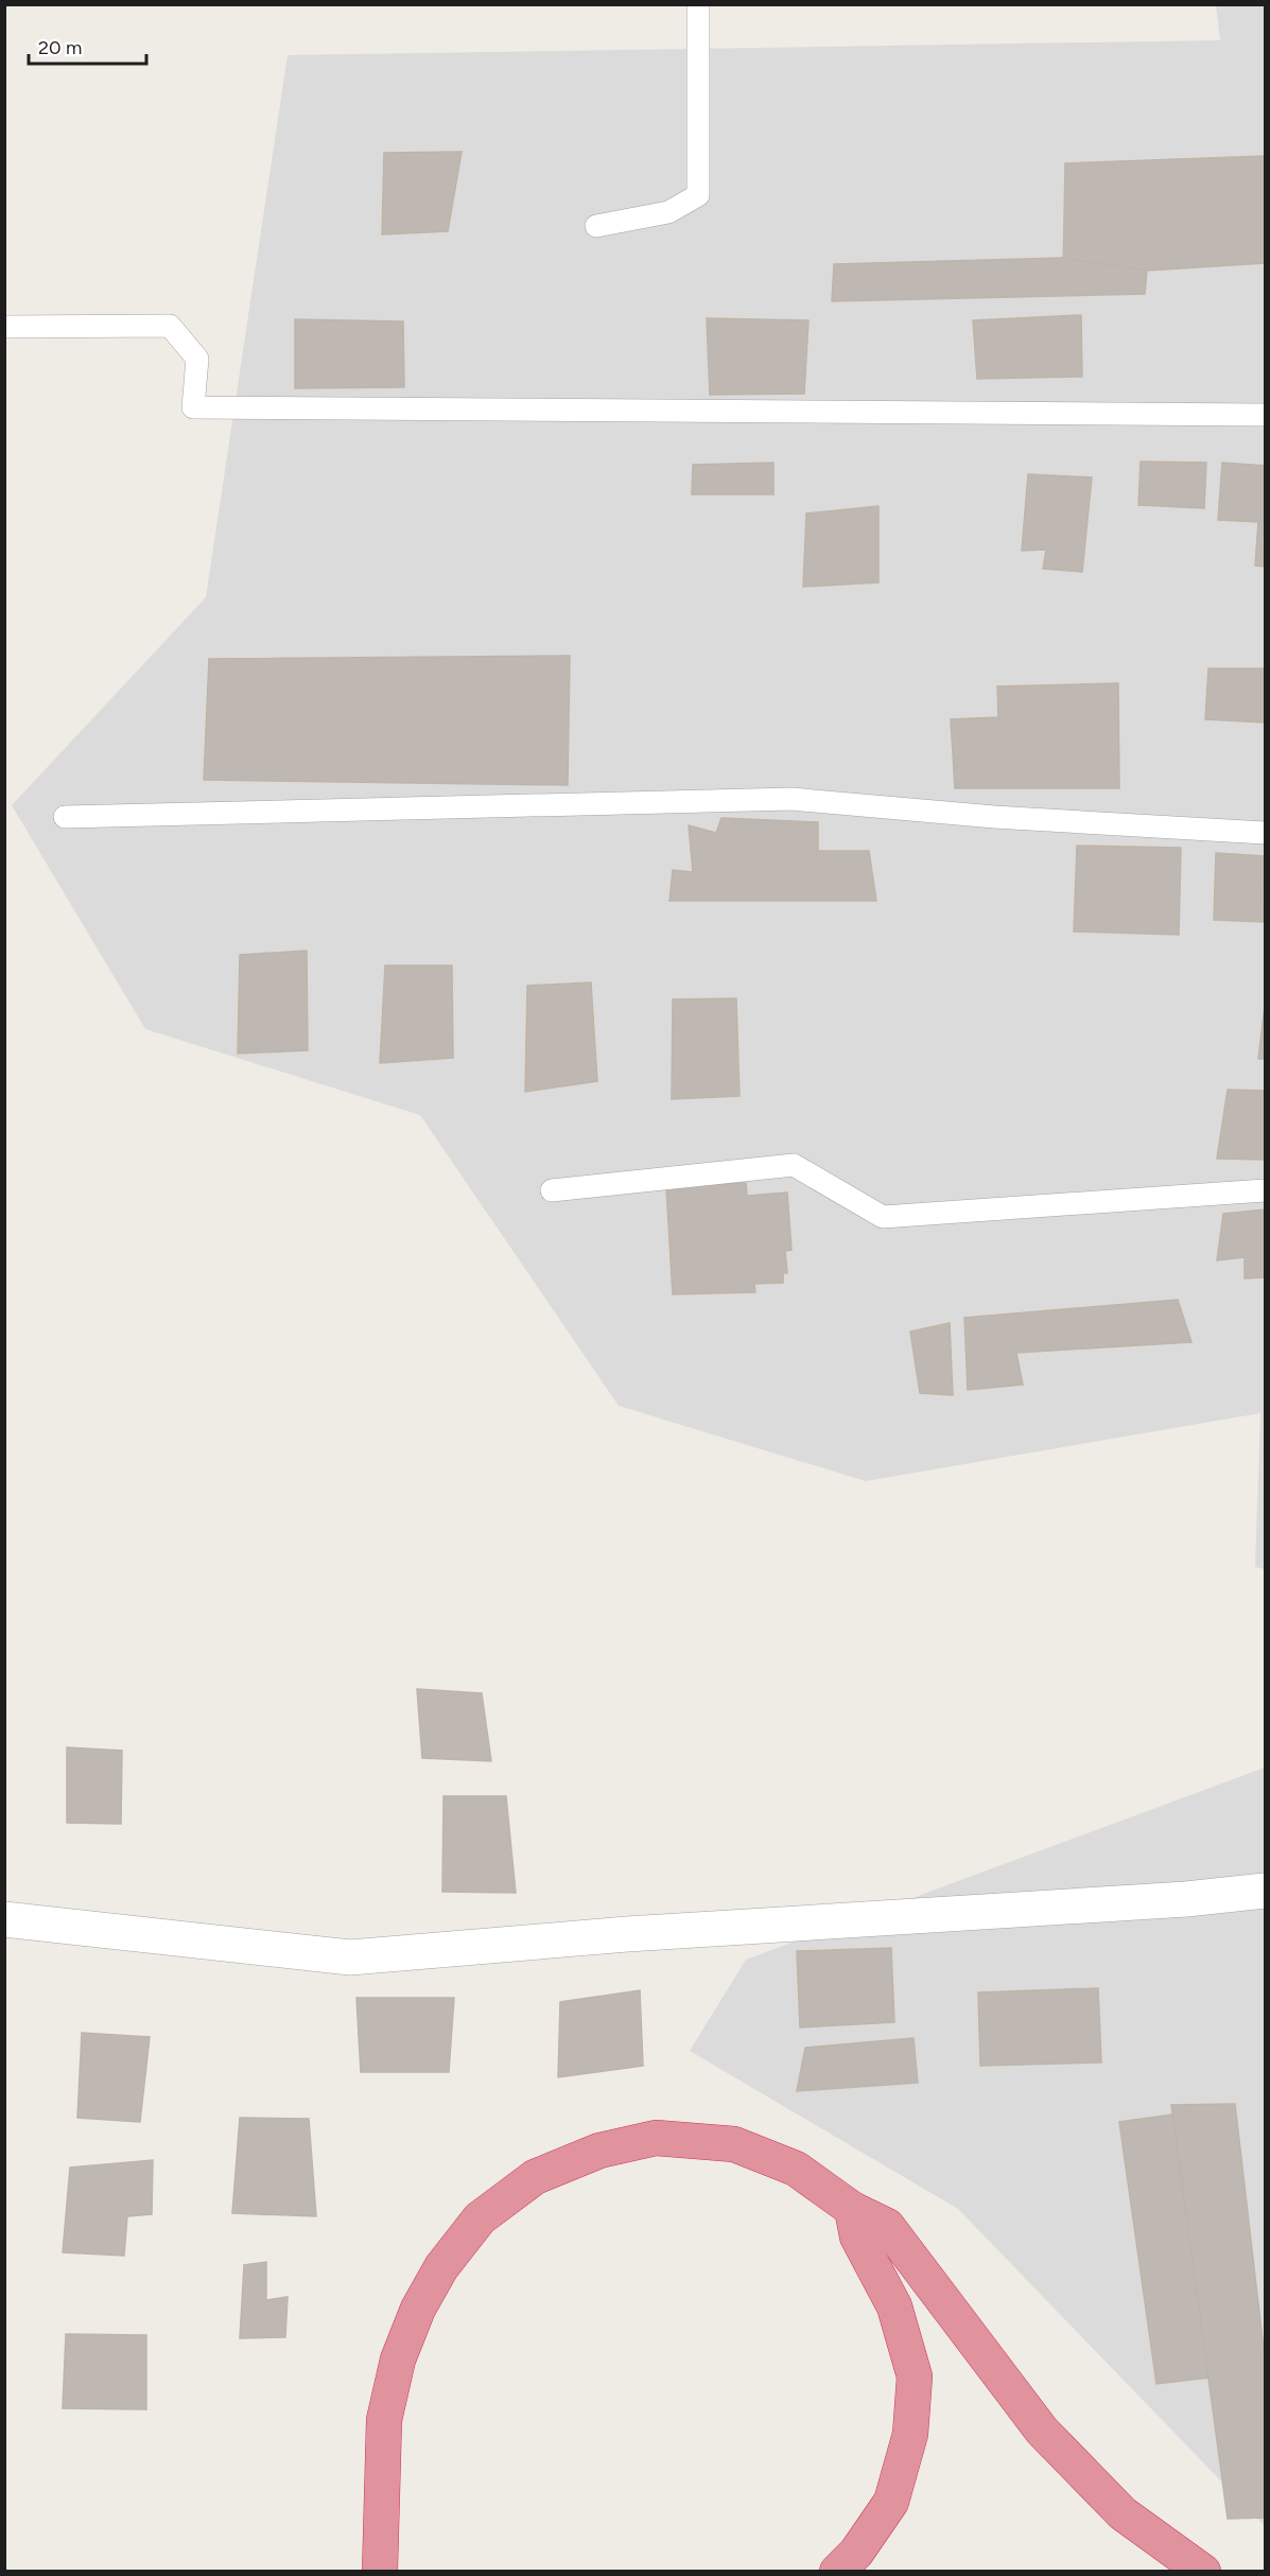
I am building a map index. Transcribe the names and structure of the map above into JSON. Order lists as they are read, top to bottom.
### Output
{
  "scale_bar": "20 m"
}
